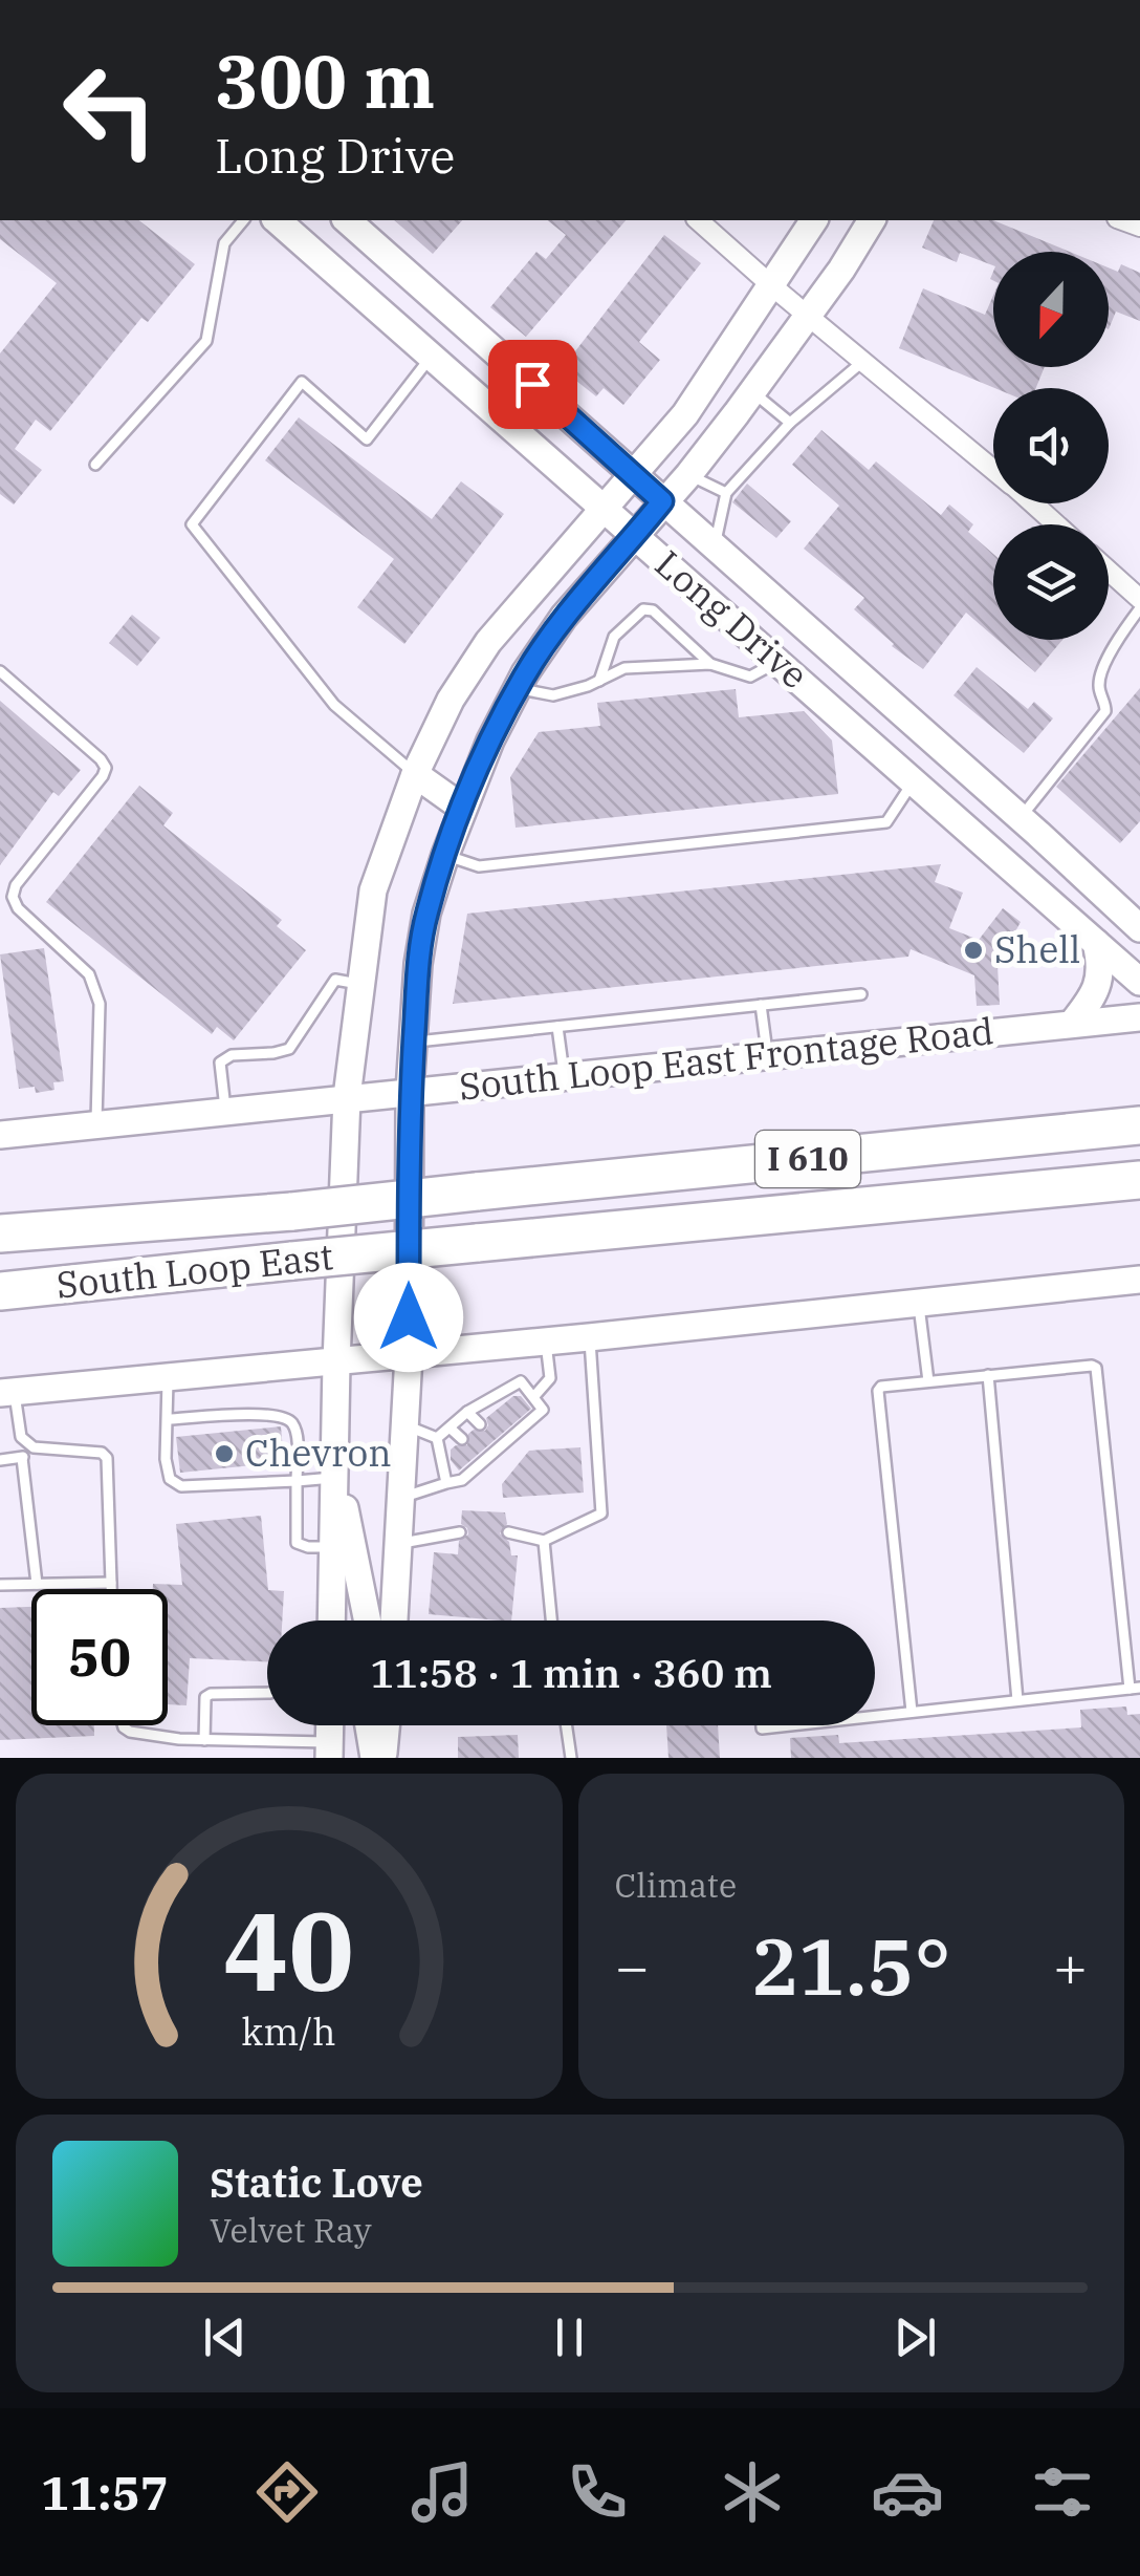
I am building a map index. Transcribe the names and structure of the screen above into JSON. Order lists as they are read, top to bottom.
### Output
{
  "streets": {
    "highway": ["I 610", "South Loop East"],
    "main road": ["Long Drive", "South Loop East Frontage Road"]
  },
  "places": ["Shell", "Chevron"],
  "north": "bottom",
  "page": {
    "turn": ["300 m", "Long Drive"],
    "limit": "50",
    "trip": "11:58 · 1 min · 360 m",
    "tile": "Climate",
    "heat": ["−", "21.5°", "+"],
    "song": ["Static Love", "Velvet Ray"],
    "tabs": "11:57",
    "gauge": ["40", "km/h"]
  }
}
